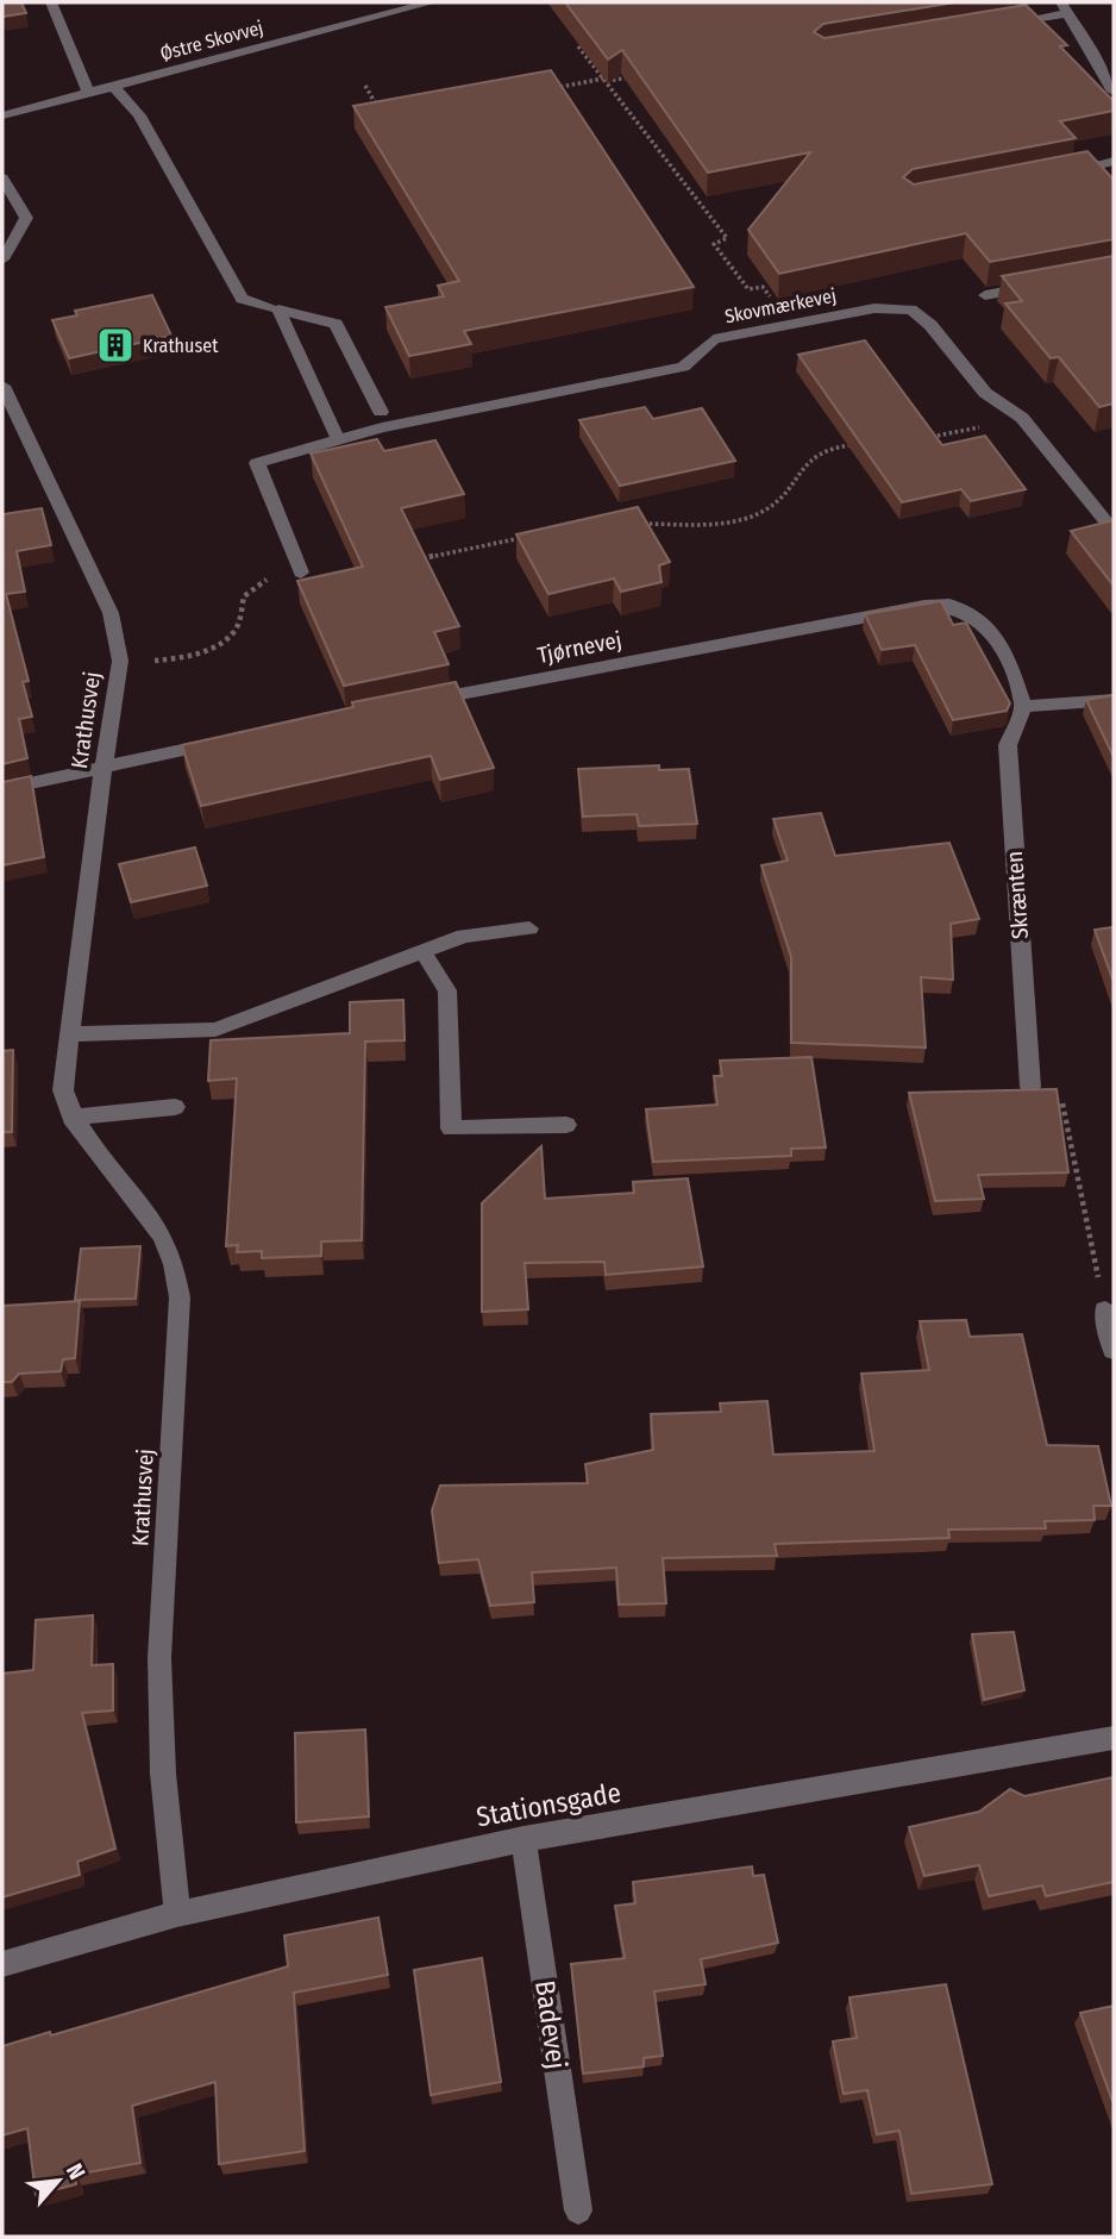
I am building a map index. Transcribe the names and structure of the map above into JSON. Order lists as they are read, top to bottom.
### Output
{
  "streets": {
    "street": [
      "Østre Skovvej",
      "Skovmærkevej",
      "Tjørnevej",
      "Krathusvej",
      "Skrænten",
      "Stationsgade",
      "Badevej"
    ]
  },
  "crossings": [
    ["Tjørnevej", "Skrænten"],
    ["Krathusvej", "Stationsgade"],
    ["Stationsgade", "Badevej"]
  ],
  "places": {
    "building": ["Krathuset"]
  },
  "north": "top right"
}
